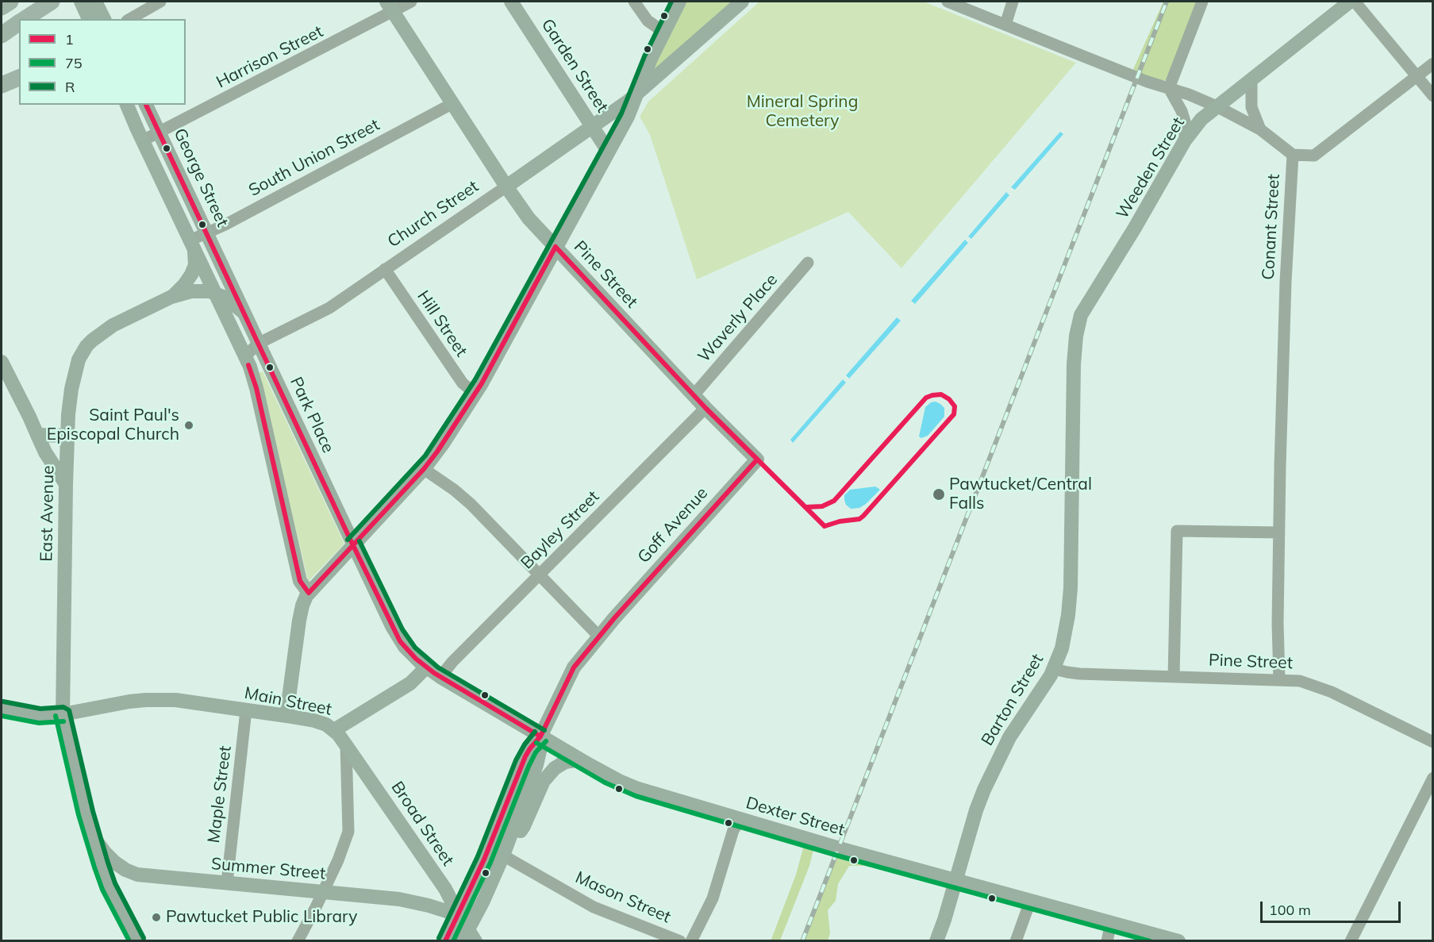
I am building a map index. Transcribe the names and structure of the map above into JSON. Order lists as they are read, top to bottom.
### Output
{
  "streets": {
    "main road": [
      "Garden Street",
      "Weeden Street",
      "George Street",
      "Church Street",
      "Pine Street",
      "Park Place",
      "East Avenue",
      "Goff Avenue",
      "Barton Street",
      "Main Street",
      "Dexter Street",
      "Broad Street",
      "Summer Street"
    ],
    "street": [
      "Harrison Street",
      "South Union Street",
      "Conant Street",
      "Waverly Place",
      "Hill Street",
      "Bayley Street",
      "Maple Street",
      "Mason Street"
    ]
  },
  "crossings": [
    ["Harrison Street", "George Street"],
    ["Harrison Street", "Pine Street"],
    ["Garden Street", "Church Street"],
    ["South Union Street", "George Street"],
    ["South Union Street", "Pine Street"],
    ["South Union Street", "Park Place"],
    ["Weeden Street", "Conant Street"],
    ["Weeden Street", "Barton Street"],
    ["George Street", "Park Place"],
    ["Church Street", "Pine Street"],
    ["Church Street", "Hill Street"],
    ["Church Street", "Park Place"],
    ["Conant Street", "Pine Street"],
    ["Pine Street", "Waverly Place"],
    ["Pine Street", "Goff Avenue"],
    ["Pine Street", "Bayley Street"],
    ["Pine Street", "Barton Street"],
    ["East Avenue", "Main Street"],
    ["East Avenue", "Summer Street"],
    ["Goff Avenue", "Dexter Street"],
    ["Goff Avenue", "Broad Street"],
    ["Goff Avenue", "Summer Street"],
    ["Goff Avenue", "Mason Street"],
    ["Bayley Street", "Dexter Street"],
    ["Barton Street", "Dexter Street"],
    ["Main Street", "Maple Street"],
    ["Main Street", "Dexter Street"],
    ["Main Street", "Broad Street"],
    ["Maple Street", "Summer Street"],
    ["Broad Street", "Summer Street"]
  ],
  "parks": ["Mineral Spring Cemetery"],
  "places": ["Saint Paul's Episcopal Church", "Pawtucket/Central Falls", "Pawtucket Public Library"],
  "lines": ["transit line R", "transit line 1", "transit line 75"],
  "legend": ["1", "75", "R"],
  "scale_bar": "100 m"
}
